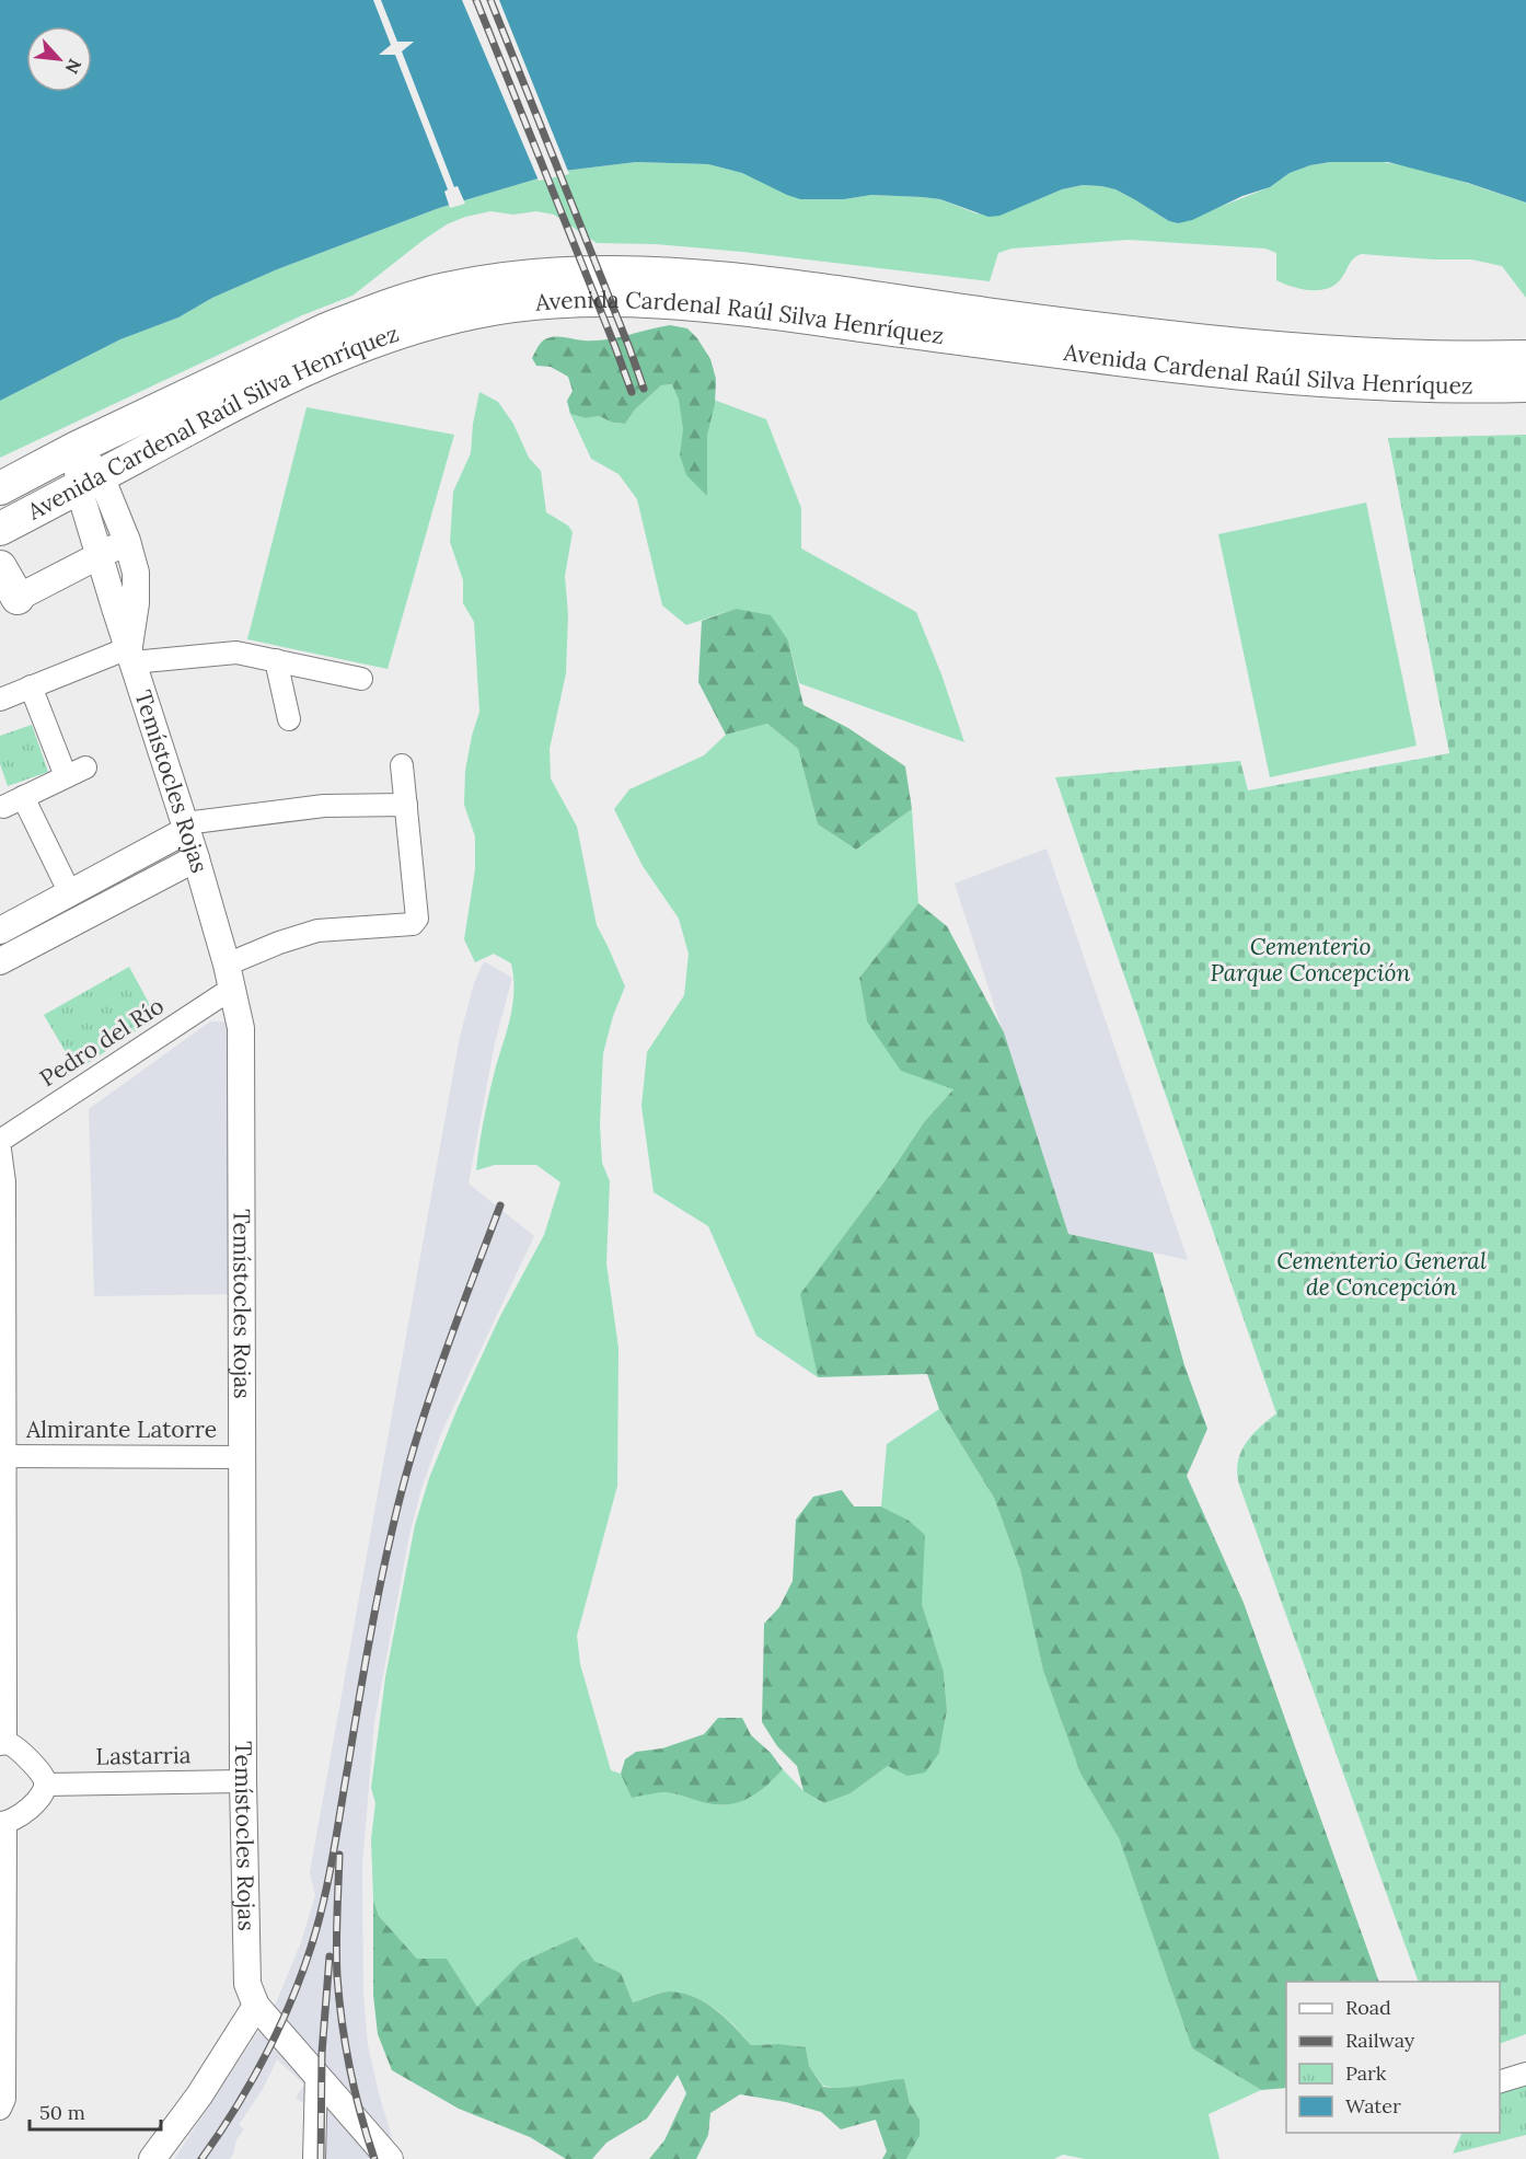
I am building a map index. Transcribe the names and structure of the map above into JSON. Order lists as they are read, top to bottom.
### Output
{
  "streets": {
    "main road": ["Avenida Cardenal Raúl Silva Henríquez"],
    "street": [
      "Temístocles Rojas",
      "Pedro del Río",
      "Almirante Latorre",
      "Lastarria"
    ]
  },
  "crossings": [
    ["Avenida Cardenal Raúl Silva Henríquez", "Temístocles Rojas"],
    ["Temístocles Rojas", "Pedro del Río"],
    ["Temístocles Rojas", "Almirante Latorre"],
    ["Temístocles Rojas", "Lastarria"]
  ],
  "parks": ["Cementerio Parque Concepción", "Cementerio General de Concepción"],
  "legend": [
    "Road",
    "Railway",
    "Park",
    "Water"
  ],
  "scale_bar": "50 m",
  "north": "bottom right"
}
